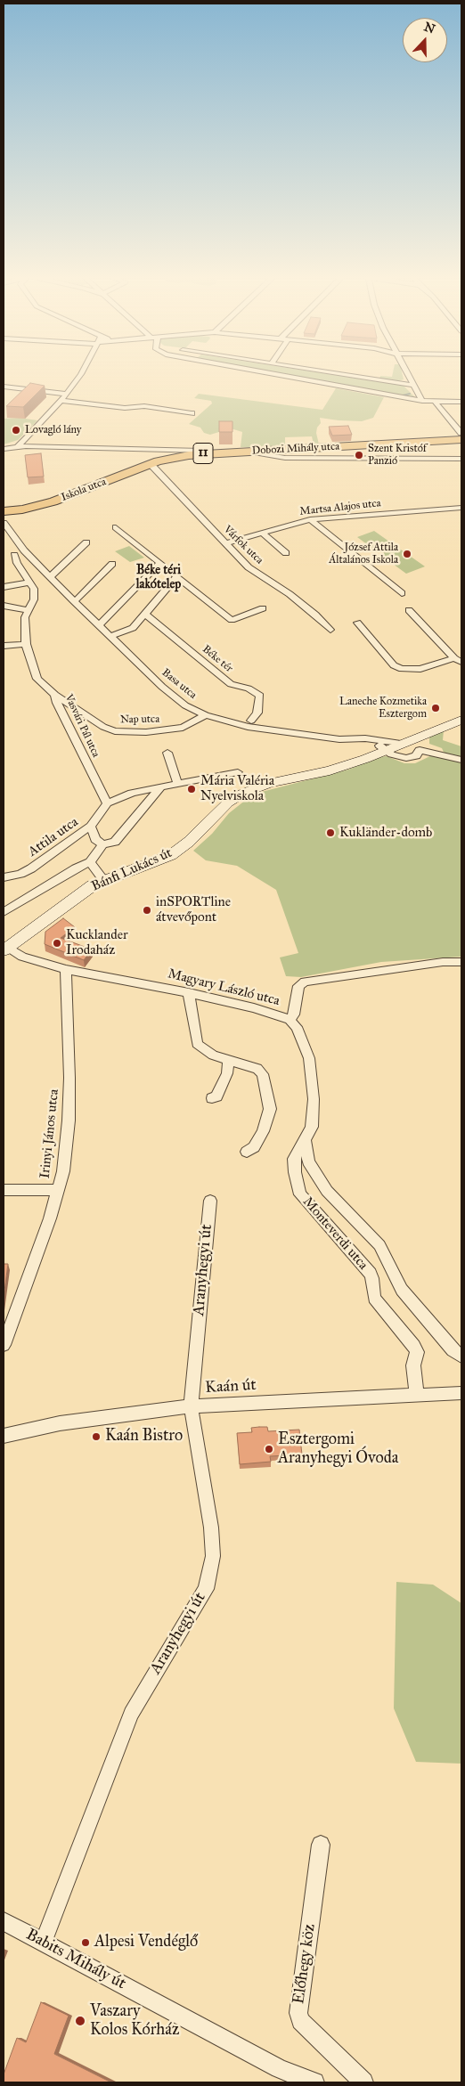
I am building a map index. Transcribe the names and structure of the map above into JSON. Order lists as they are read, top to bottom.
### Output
{
  "streets": {
    "main road": [
      "Dobozi Mihály utca",
      "11",
      "Iskola utca",
      "Bánfi Lukács út"
    ],
    "street": [
      "Martsa Alajos utca",
      "Várfok utca",
      "Béke tér",
      "Basa utca",
      "Nap utca",
      "Vasvári Pál utca",
      "Attila utca",
      "Magyary László utca",
      "Irinyi János utca",
      "Monteverdi utca",
      "Aranyhegyi út",
      "Kaán út",
      "Babits Mihály út",
      "Előhegy köz"
    ]
  },
  "crossings": [
    ["Dobozi Mihály utca", "Iskola utca"],
    ["Dobozi Mihály utca", "Várfok utca"],
    ["Iskola utca", "Várfok utca"],
    ["Martsa Alajos utca", "Várfok utca"],
    ["Basa utca", "Nap utca"],
    ["Basa utca", "Bánfi Lukács út"],
    ["Nap utca", "Vasvári Pál utca"],
    ["Vasvári Pál utca", "Attila utca"],
    ["Bánfi Lukács út", "Magyary László utca"],
    ["Magyary László utca", "Irinyi János utca"],
    ["Magyary László utca", "Monteverdi utca"],
    ["Monteverdi utca", "Kaán út"],
    ["Aranyhegyi út", "Kaán út"],
    ["Aranyhegyi út", "Babits Mihály út"]
  ],
  "districts": ["Béke téri lakótelep"],
  "places": [
    "Lovagló lány",
    "Szent Kristóf Panzió",
    "József Attila Általános Iskola",
    "Laneche Kozmetika Esztergom",
    "Mária Valéria Nyelviskola",
    "Kukländer-domb",
    "inSPORTline átvevőpont",
    "Kucklander Irodaház",
    "Kaán Bistro",
    "Esztergomi Aranyhegyi Óvoda",
    "Alpesi Vendéglő",
    "Vaszary Kolos Kórház"
  ],
  "north": "top"
}
